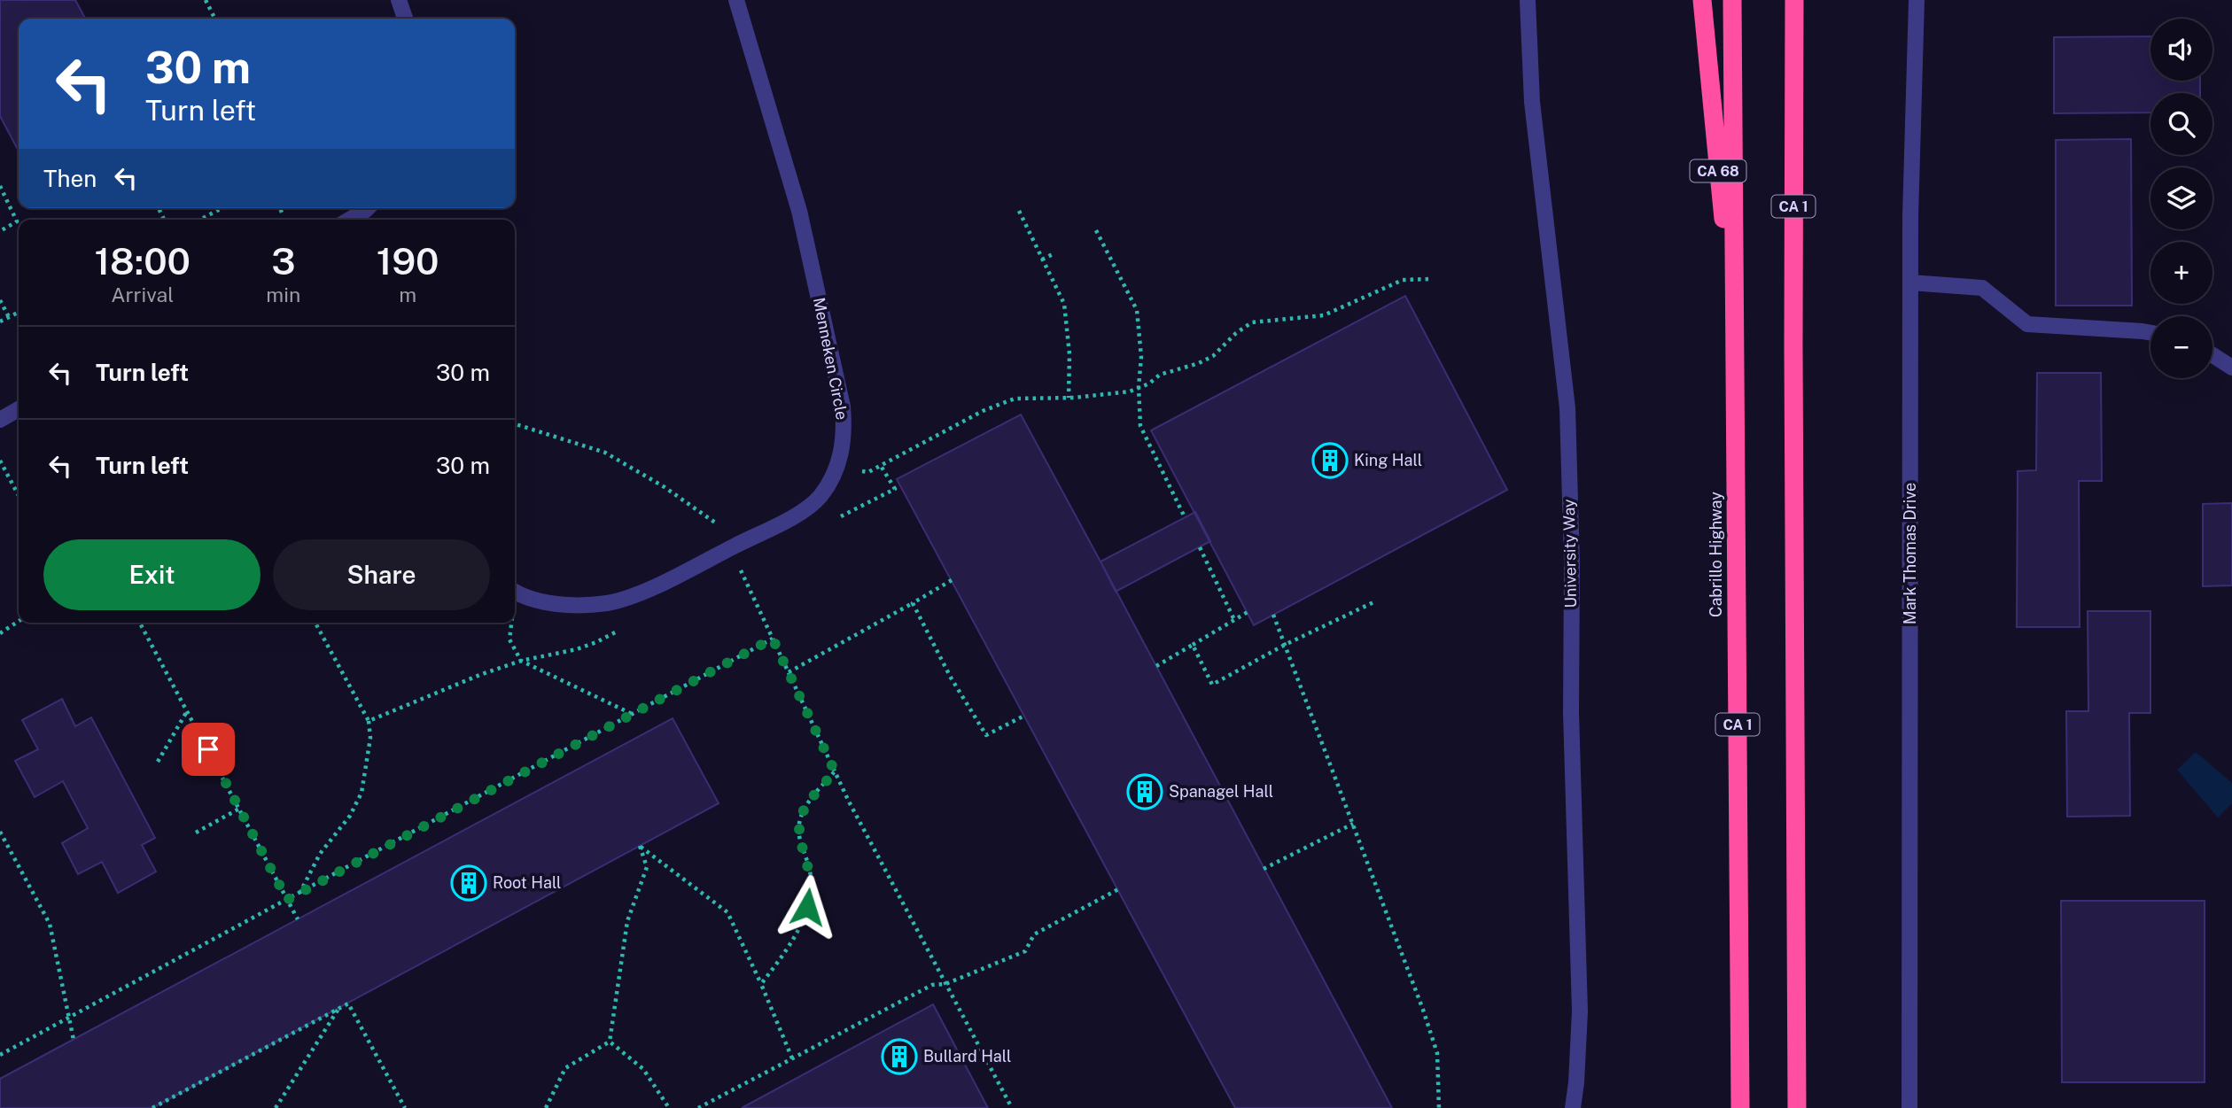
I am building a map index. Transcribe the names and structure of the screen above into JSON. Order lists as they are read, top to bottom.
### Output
{
  "streets": {
    "highway": ["CA 68", "CA 1", "Cabrillo Highway"],
    "street": ["Menneken Circle", "University Way", "Mark Thomas Drive"]
  },
  "crossings": [
    ["CA 68", "Cabrillo Highway"]
  ],
  "places": {
    "building": [
      "King Hall",
      "Spanagel Hall",
      "Root Hall",
      "Bullard Hall"
    ]
  },
  "page": {
    "map_buttons": ["+", "−"],
    "turn": ["30 m", "Turn left"],
    "then": "Then",
    "eta": [
      "18:00",
      "Arrival",
      "3",
      "min",
      "190",
      "m"
    ],
    "list": [
      {
        "name": "Turn left",
        "value": "30 m"
      },
      {
        "name": "Turn left",
        "value": "30 m"
      }
    ],
    "buttons": ["Exit", "Share"]
  }
}
